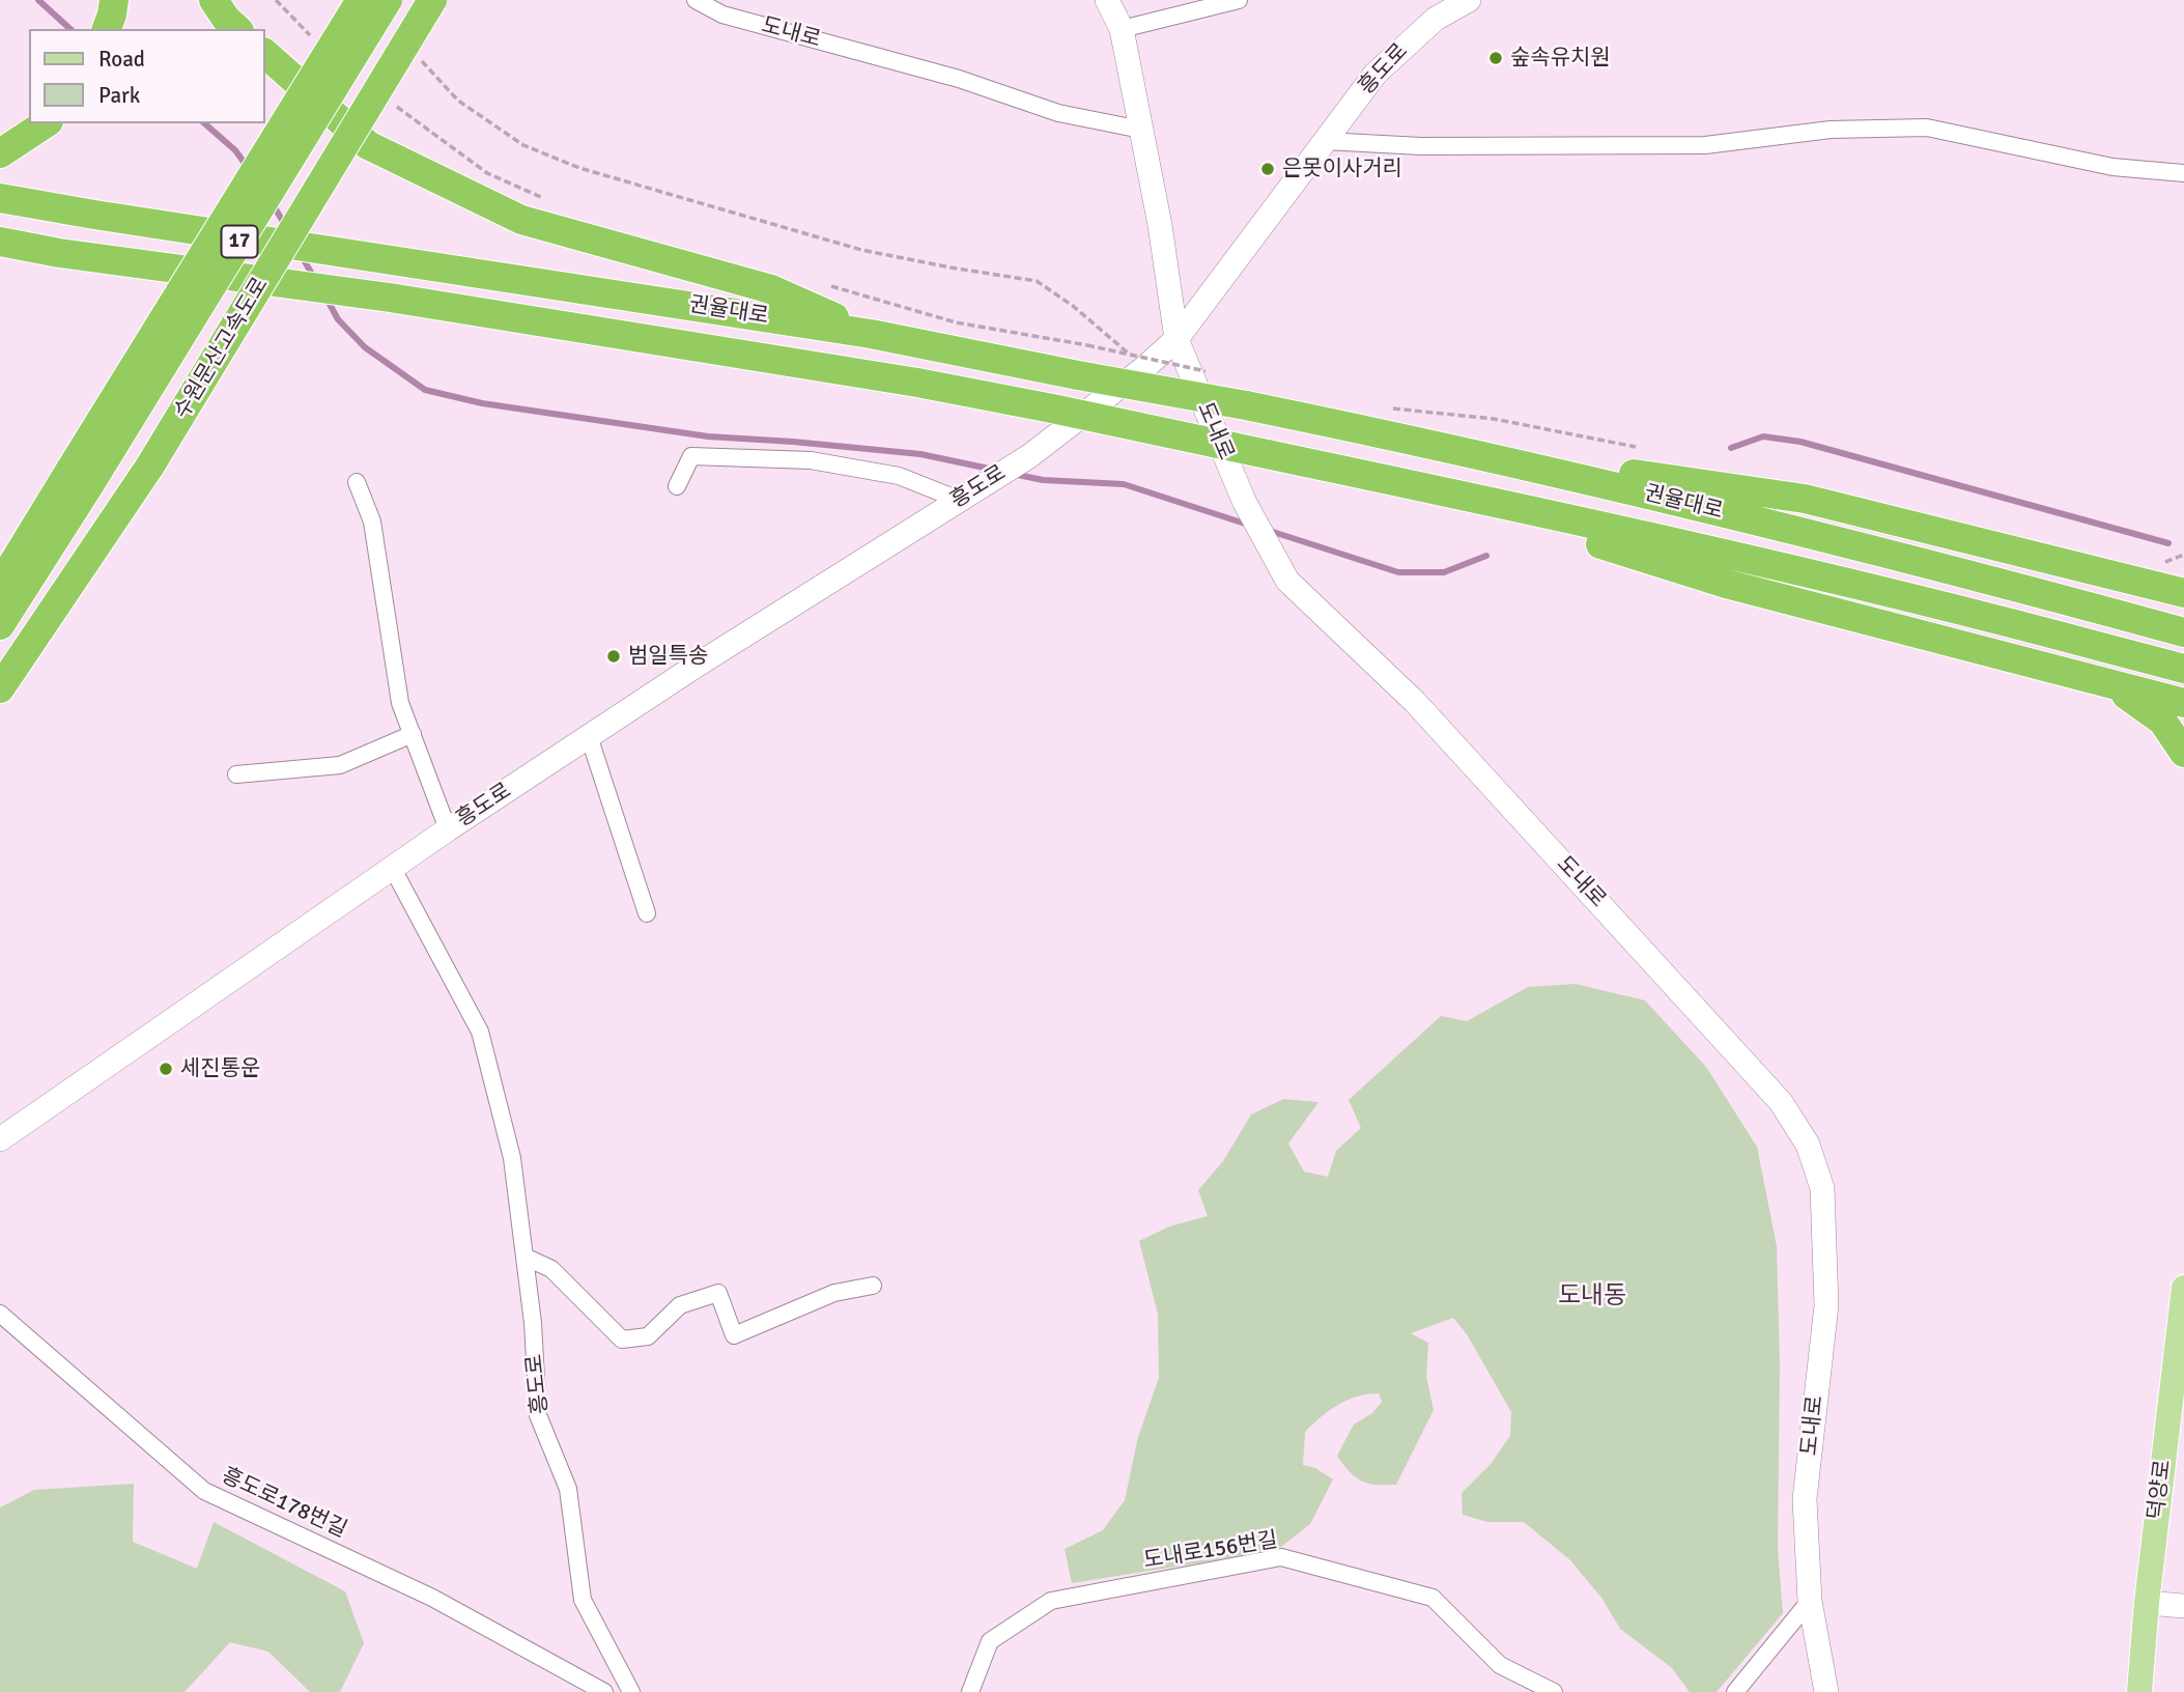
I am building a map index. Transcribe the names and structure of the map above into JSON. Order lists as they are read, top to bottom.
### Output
{
  "streets": {
    "highway": ["17", "권율대로", "수원문산고속도로"],
    "main road": ["덕양로"],
    "street": [
      "도내로",
      "흥도로",
      "흥도로178번길",
      "도내로156번길"
    ]
  },
  "crossings": [
    ["도내로", "흥도로"]
  ],
  "districts": ["도내동"],
  "places": [
    "숲속유치원",
    "은못이사거리",
    "범일특송",
    "세진통운"
  ],
  "legend": ["Road", "Park"]
}
